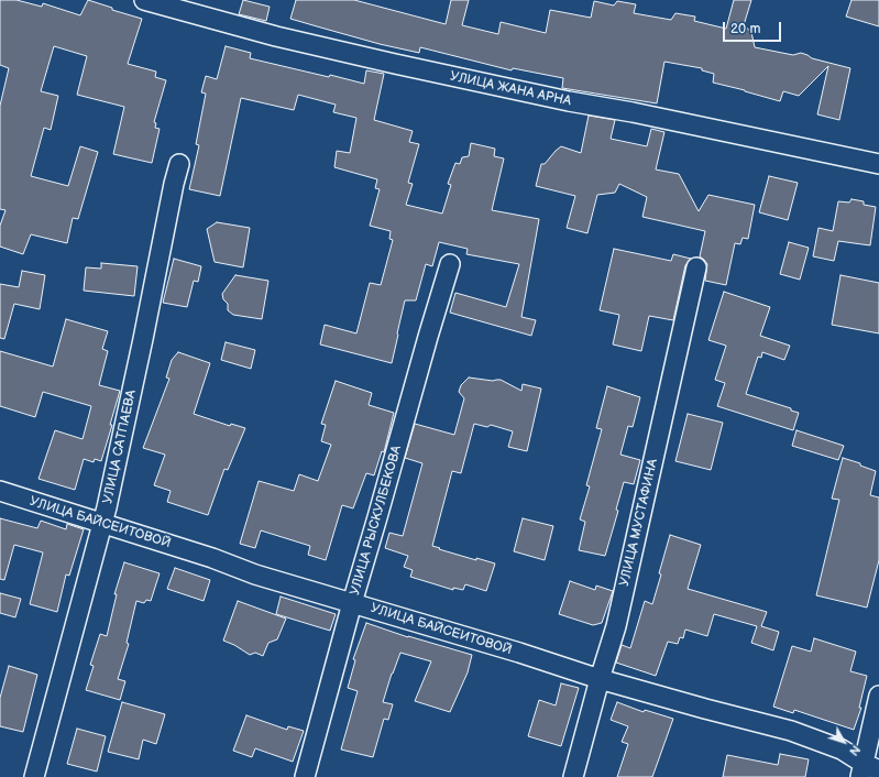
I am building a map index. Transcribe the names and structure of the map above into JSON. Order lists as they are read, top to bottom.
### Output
{
  "streets": {
    "street": [
      "УЛИЦА ЖАНА АРНА",
      "УЛИЦА САТПАЕВА",
      "УЛИЦА РЫСКУЛБЕКОВА",
      "УЛИЦА БАЙСЕИТОВОЙ",
      "УЛИЦА МУСТАФИНА"
    ]
  },
  "crossings": [
    ["УЛИЦА САТПАЕВА", "УЛИЦА БАЙСЕИТОВОЙ"],
    ["УЛИЦА РЫСКУЛБЕКОВА", "УЛИЦА БАЙСЕИТОВОЙ"],
    ["УЛИЦА БАЙСЕИТОВОЙ", "УЛИЦА МУСТАФИНА"]
  ],
  "scale_bar": "20 m",
  "north": "bottom right"
}
